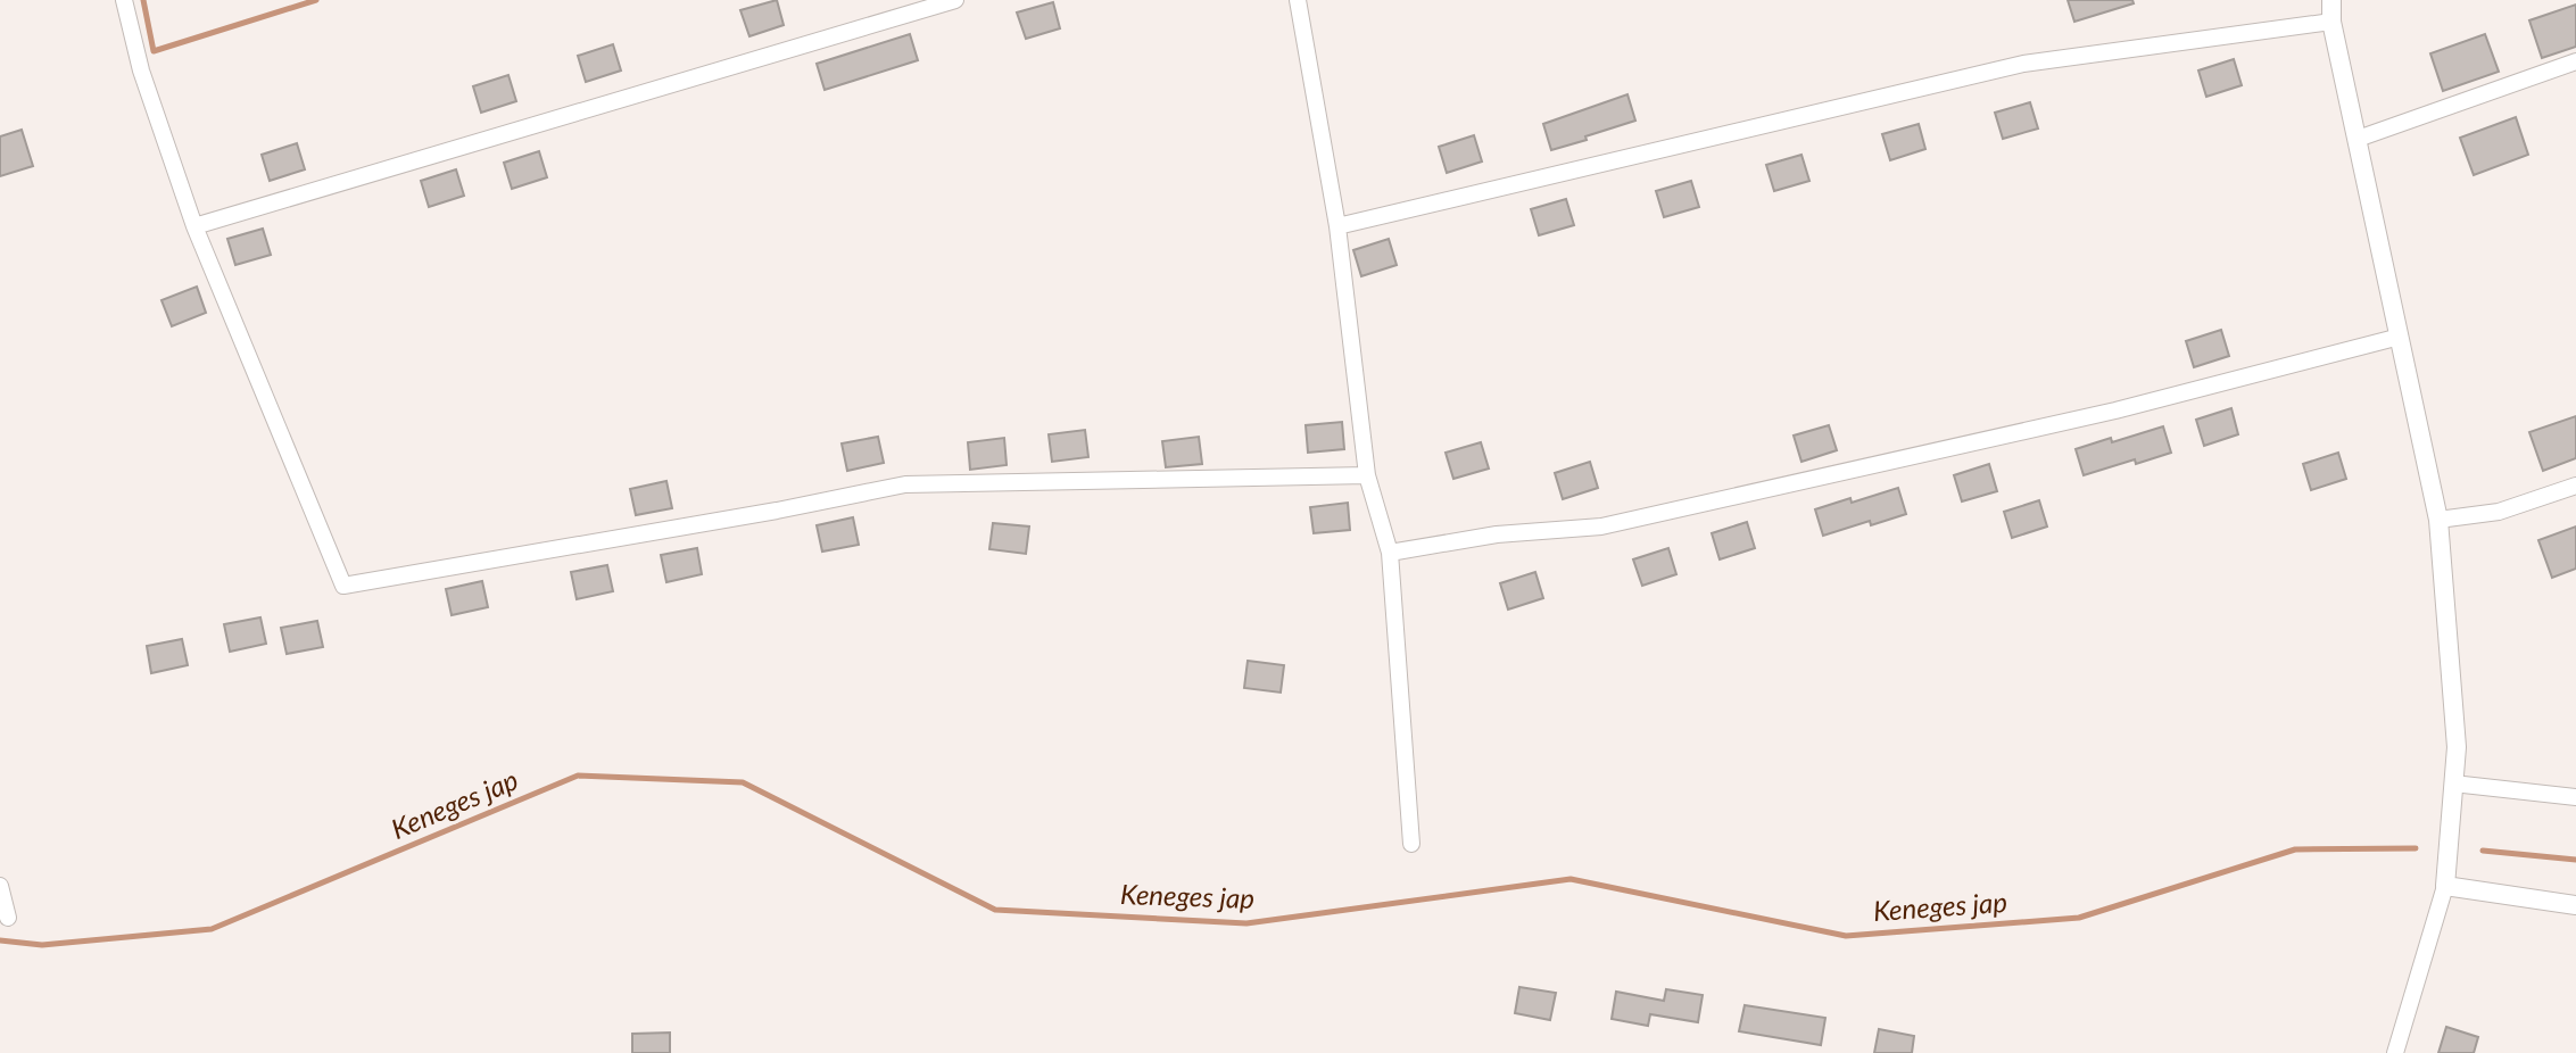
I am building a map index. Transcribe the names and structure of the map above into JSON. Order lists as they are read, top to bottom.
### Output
{
  "water": ["Keneges jap"]
}
